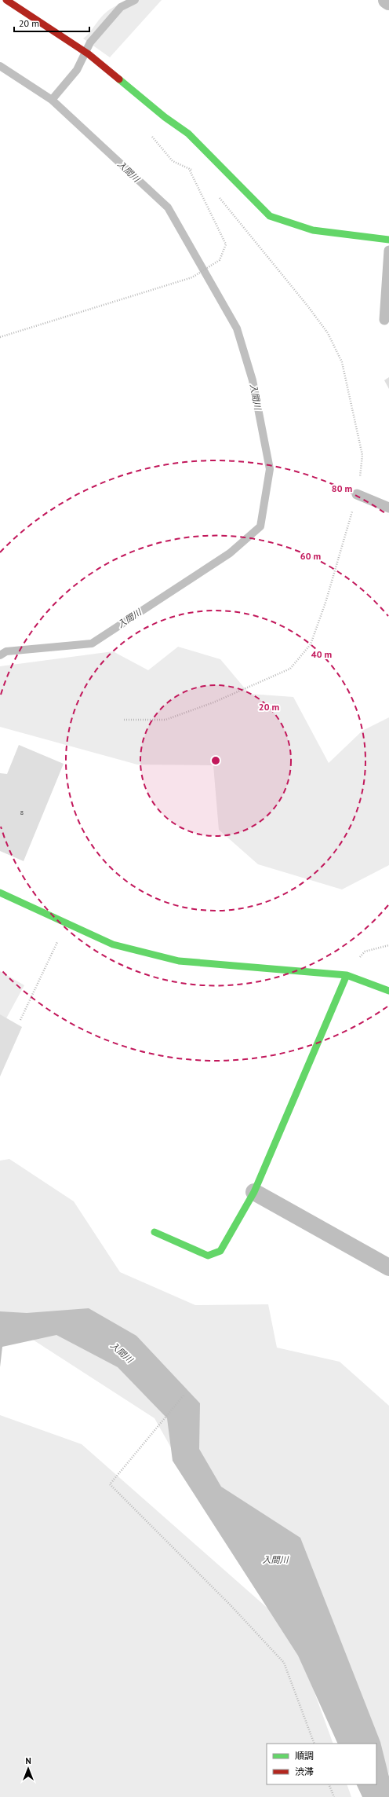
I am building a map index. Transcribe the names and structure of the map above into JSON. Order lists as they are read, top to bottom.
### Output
{
  "water": ["入間川"],
  "house_numbers": ["8"],
  "legend": ["順調", "渋滞"],
  "scale_bar": "20 m",
  "north": "top",
  "rings": [
    "80 m",
    "60 m",
    "40 m",
    "20 m"
  ]
}
